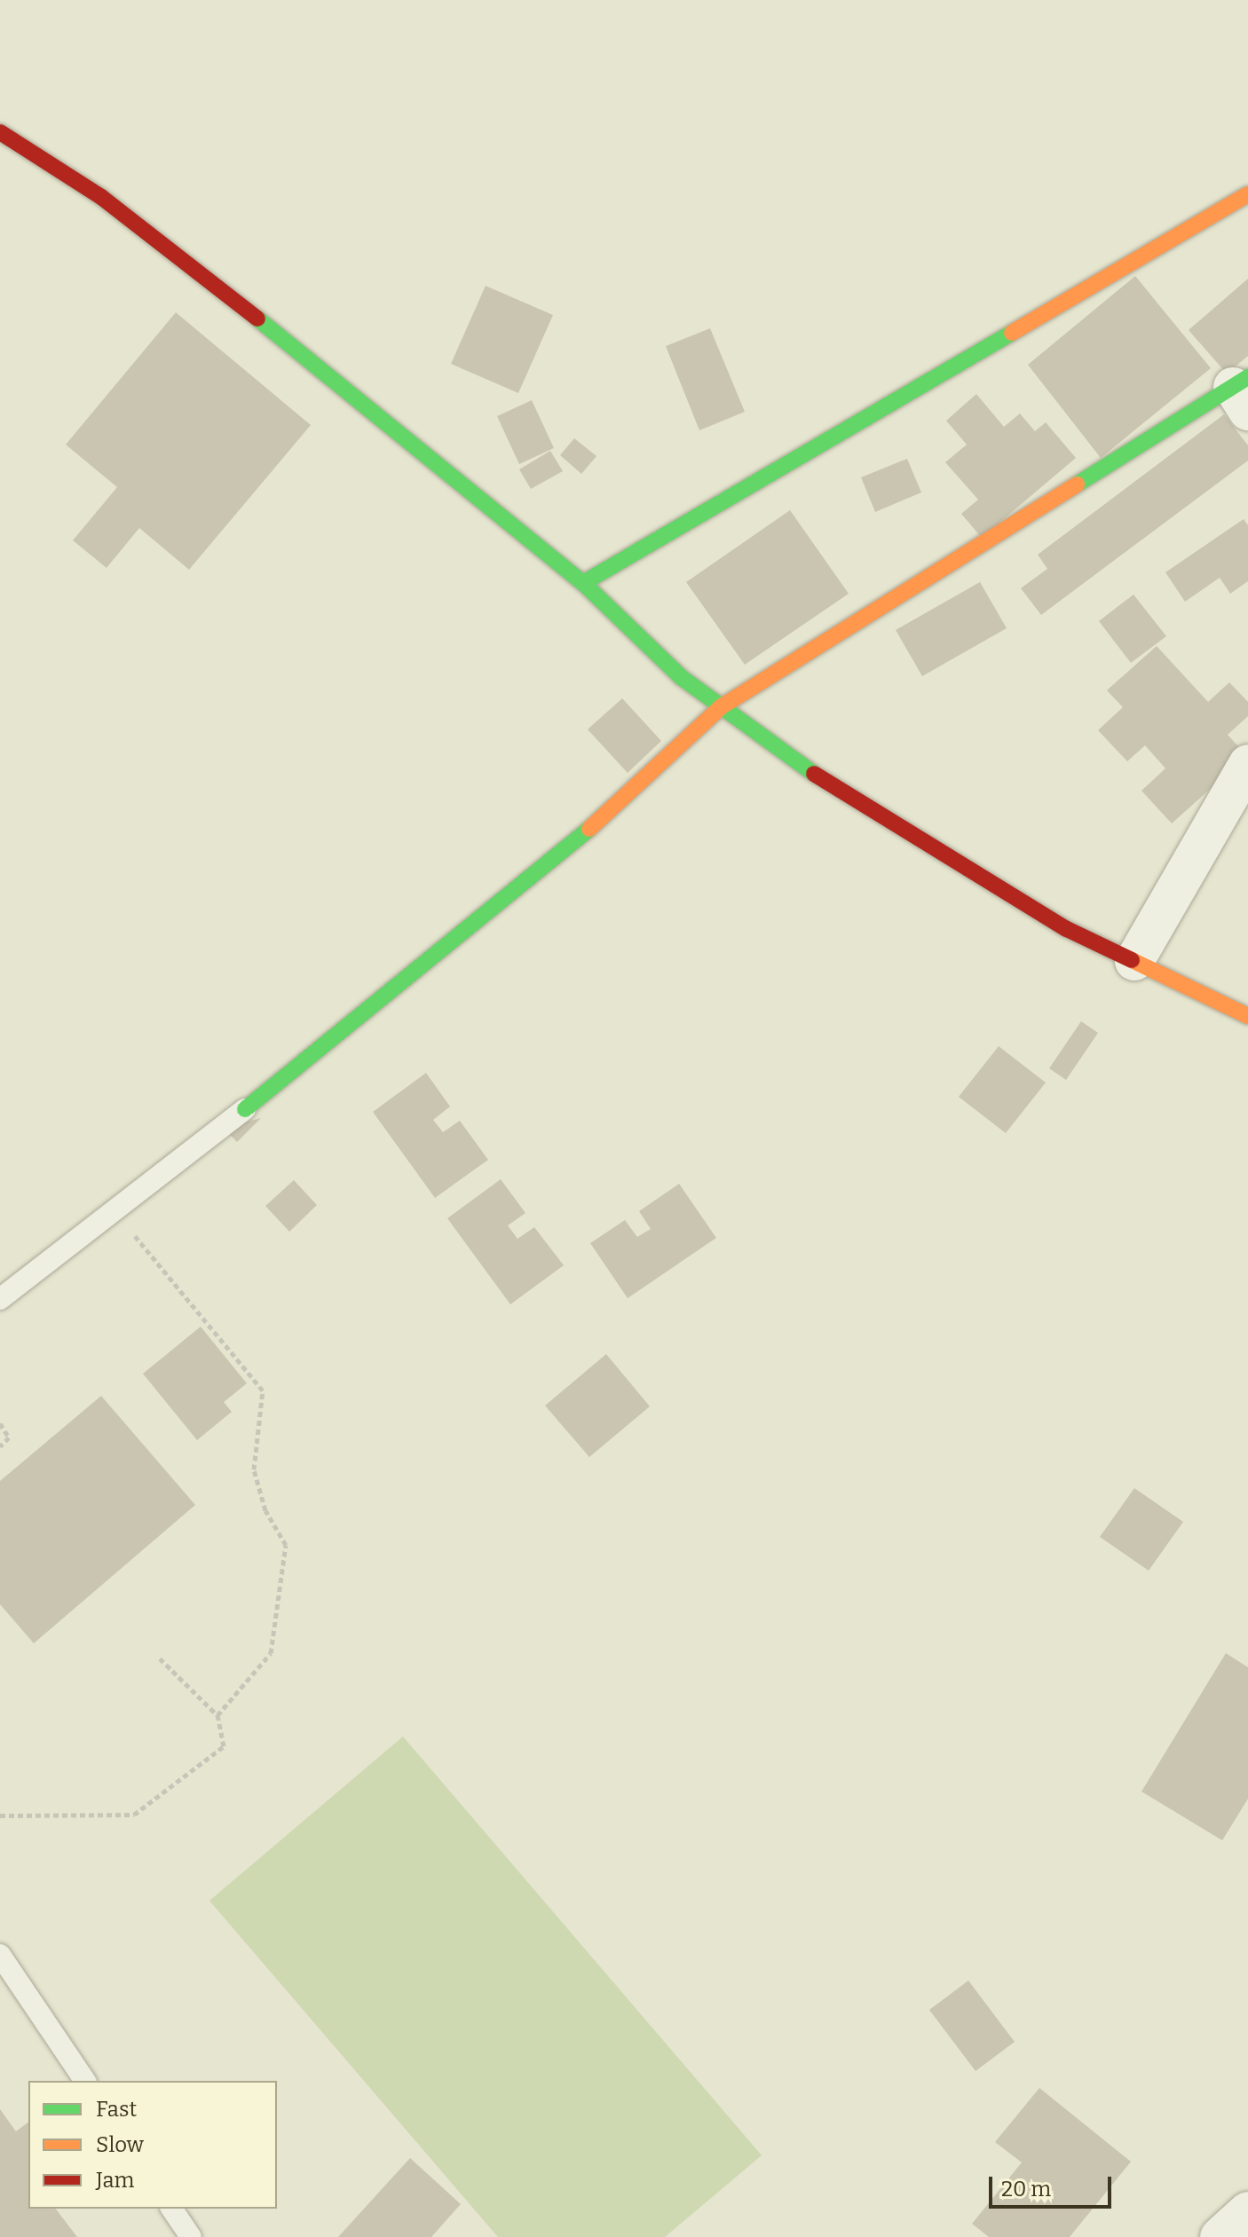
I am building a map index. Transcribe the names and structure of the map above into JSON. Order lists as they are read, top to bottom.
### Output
{
  "legend": ["Fast", "Slow", "Jam"],
  "scale_bar": "20 m"
}
